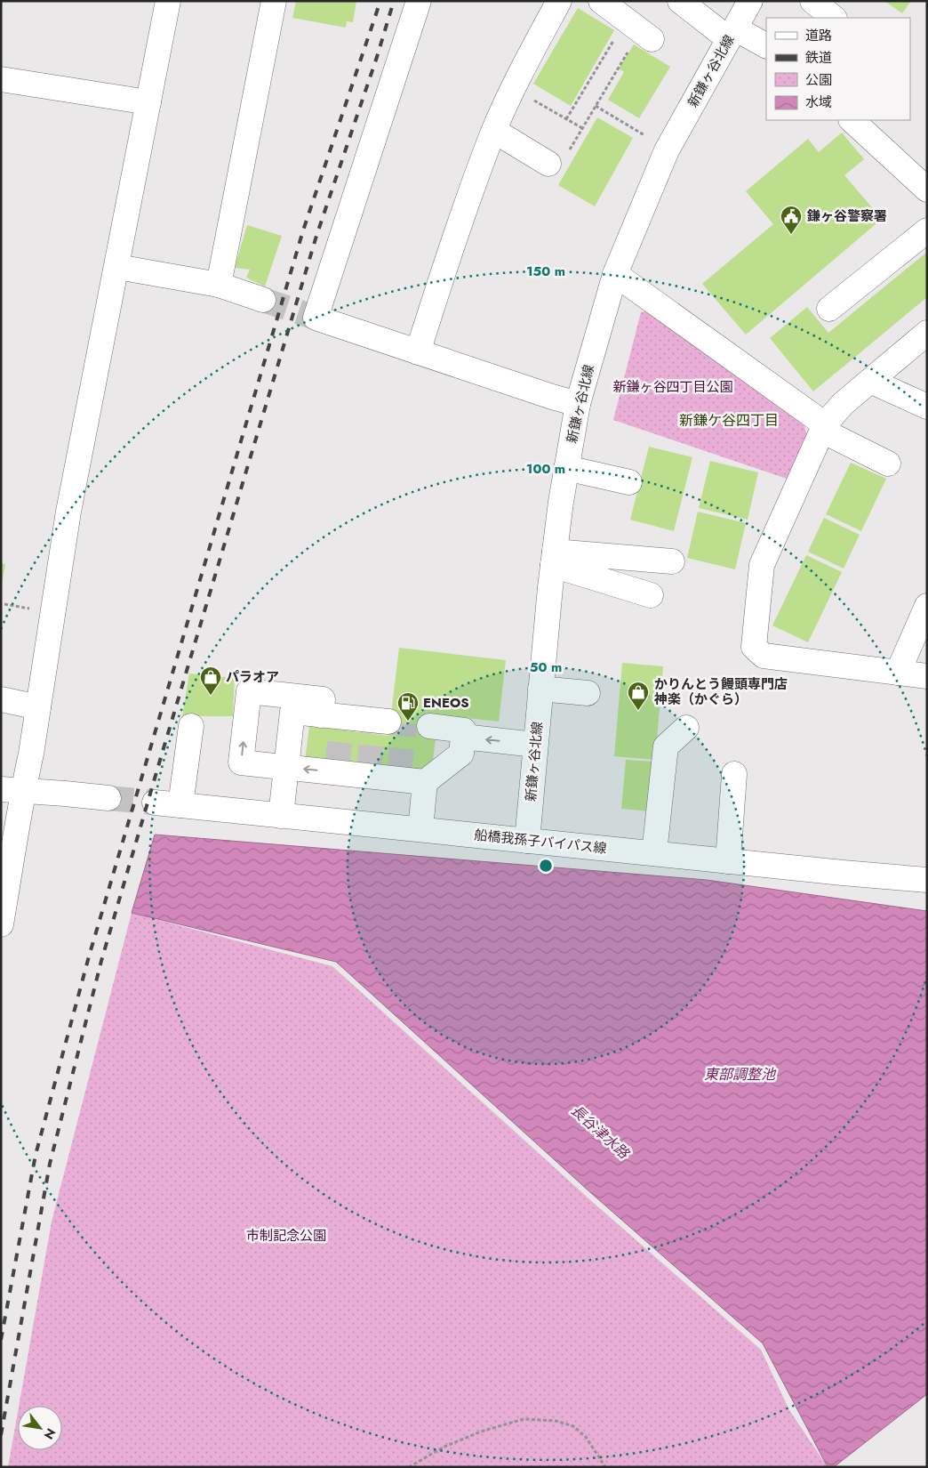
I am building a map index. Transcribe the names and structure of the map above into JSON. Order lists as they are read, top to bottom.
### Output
{
  "streets": {
    "street": ["新鎌ヶ谷北線", "船橋我孫子バイパス線"]
  },
  "crossings": [
    ["新鎌ヶ谷北線", "船橋我孫子バイパス線"]
  ],
  "districts": ["新鎌ケ谷四丁目"],
  "water": ["東部調整池", "長谷津水路"],
  "parks": ["新鎌ヶ谷四丁目公園", "市制記念公園"],
  "places": {
    "public building": ["鎌ヶ谷警察署"],
    "shop": ["パラオア", "かりんとう饅頭専門店 神楽（かぐら）"],
    "fuel station": ["ENEOS"]
  },
  "legend": [
    "道路",
    "鉄道",
    "公園",
    "水域"
  ],
  "north": "bottom right",
  "rings": ["150 m", "100 m", "50 m"]
}
